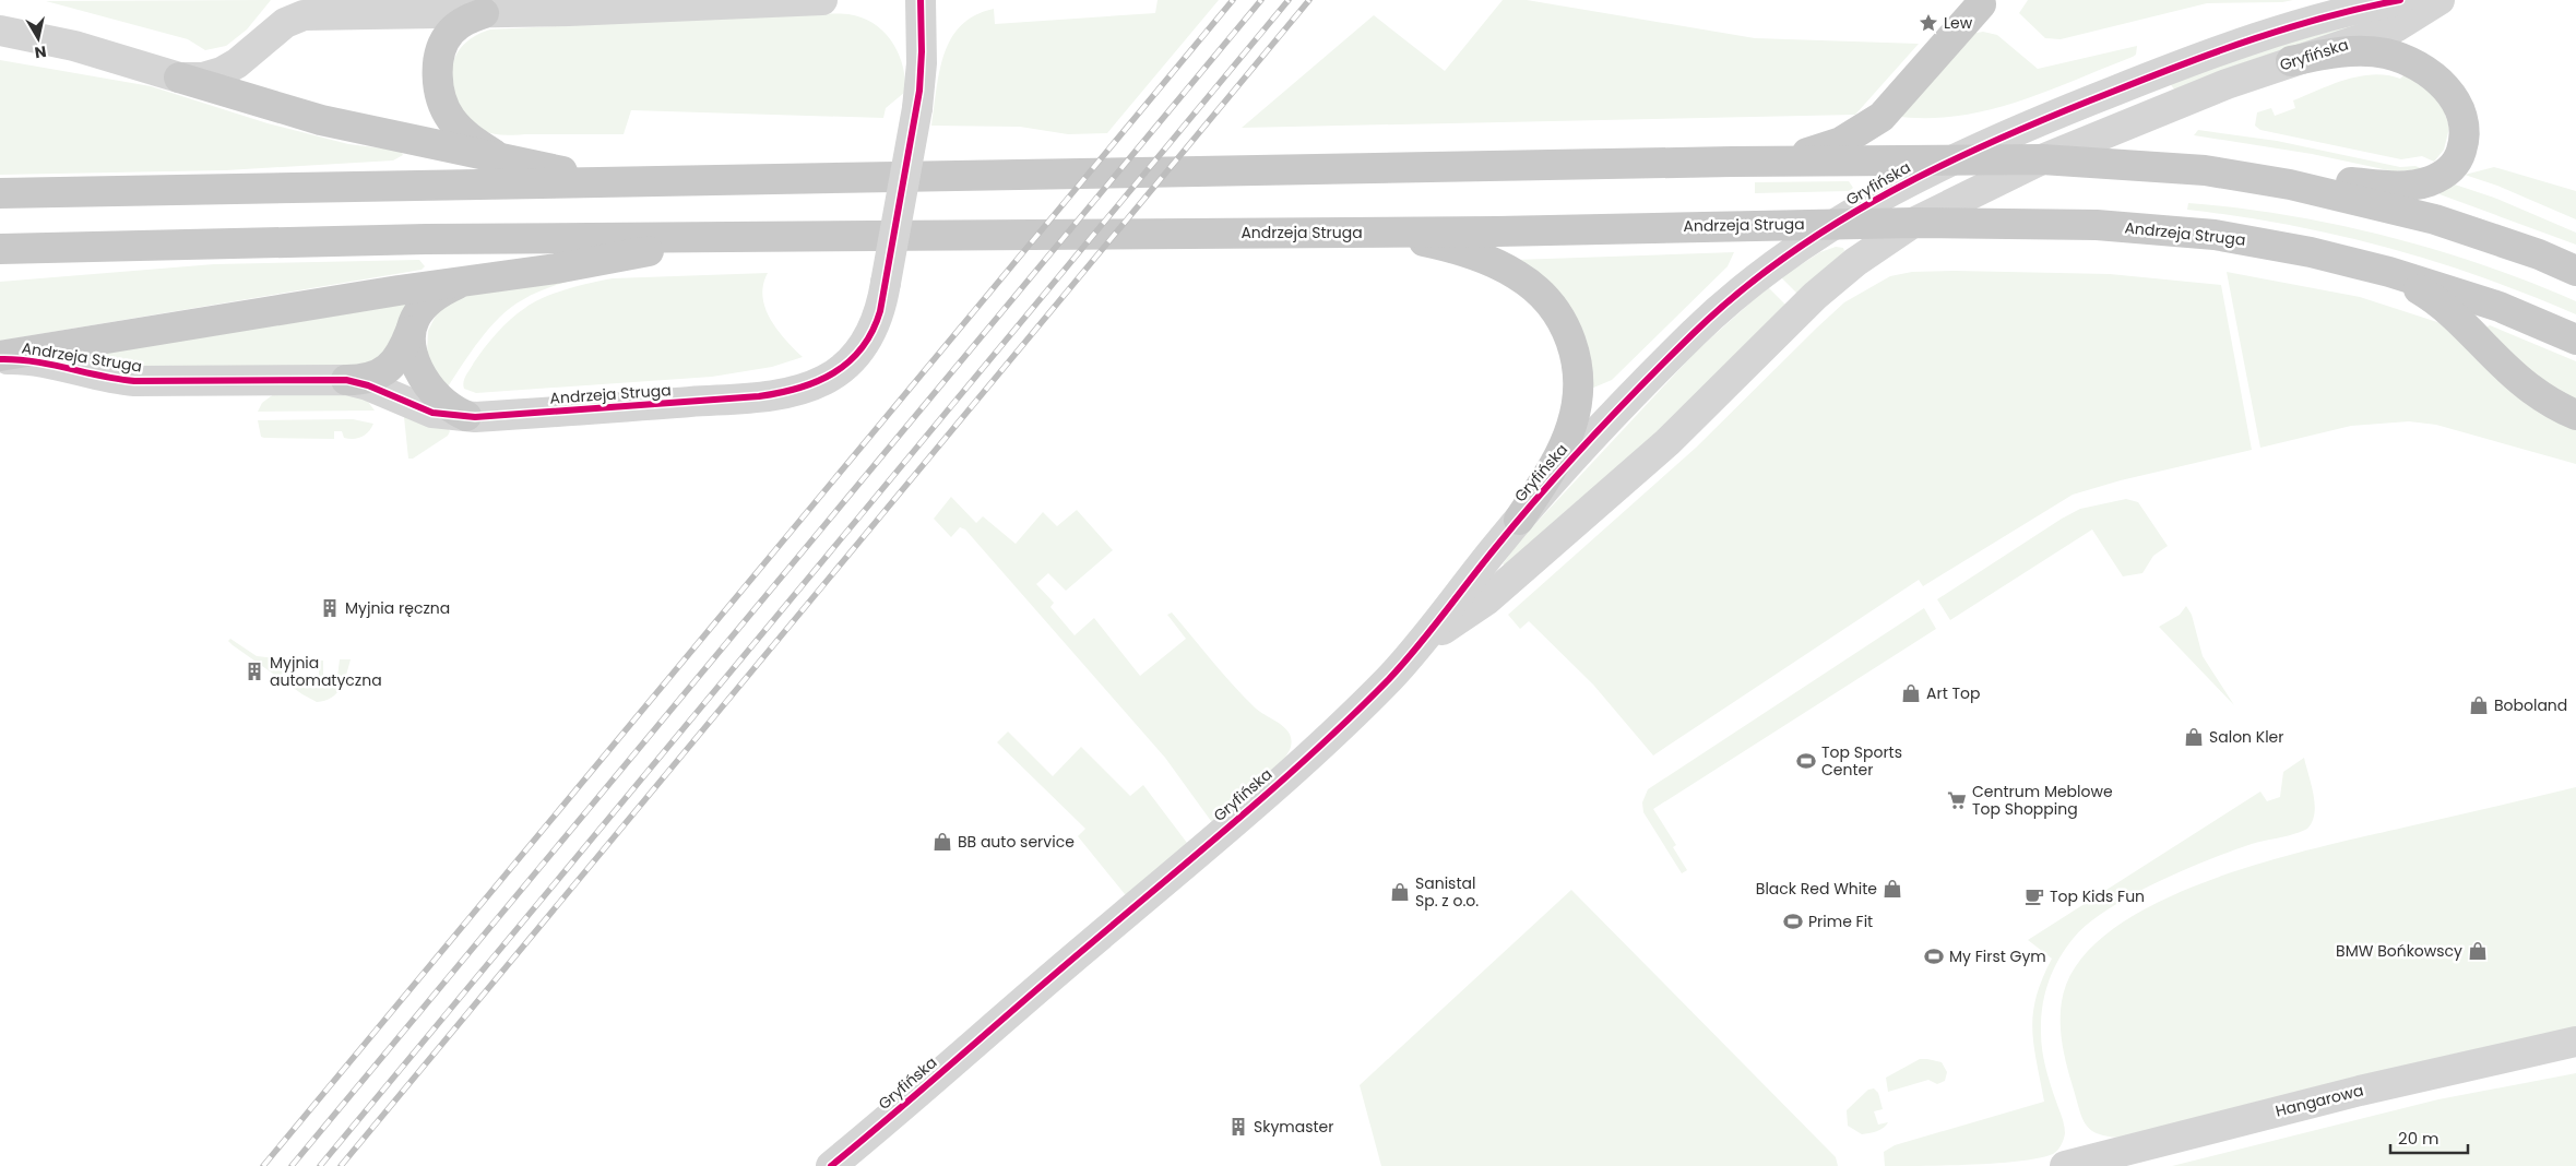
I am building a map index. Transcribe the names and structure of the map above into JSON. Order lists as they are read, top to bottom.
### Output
{
  "streets": {
    "main road": ["Andrzeja Struga"],
    "street": ["Gryfińska", "Hangarowa"]
  },
  "crossings": [
    ["Gryfińska", "Andrzeja Struga"]
  ],
  "places": {
    "place": ["Lew"],
    "building": ["Myjnia ręczna", "Myjnia automatyczna", "Skymaster"],
    "shop": [
      "Art Top",
      "Boboland",
      "Salon Kler",
      "BB auto service",
      "Black Red White",
      "Sanistal Sp. z o.o.",
      "BMW Bońkowscy"
    ],
    "sports": ["Top Sports Center", "Prime Fit", "My First Gym"],
    "supermarket": ["Centrum Meblowe Top Shopping"],
    "cafe": ["Top Kids Fun"]
  },
  "scale_bar": "20 m",
  "north": "bottom"
}
